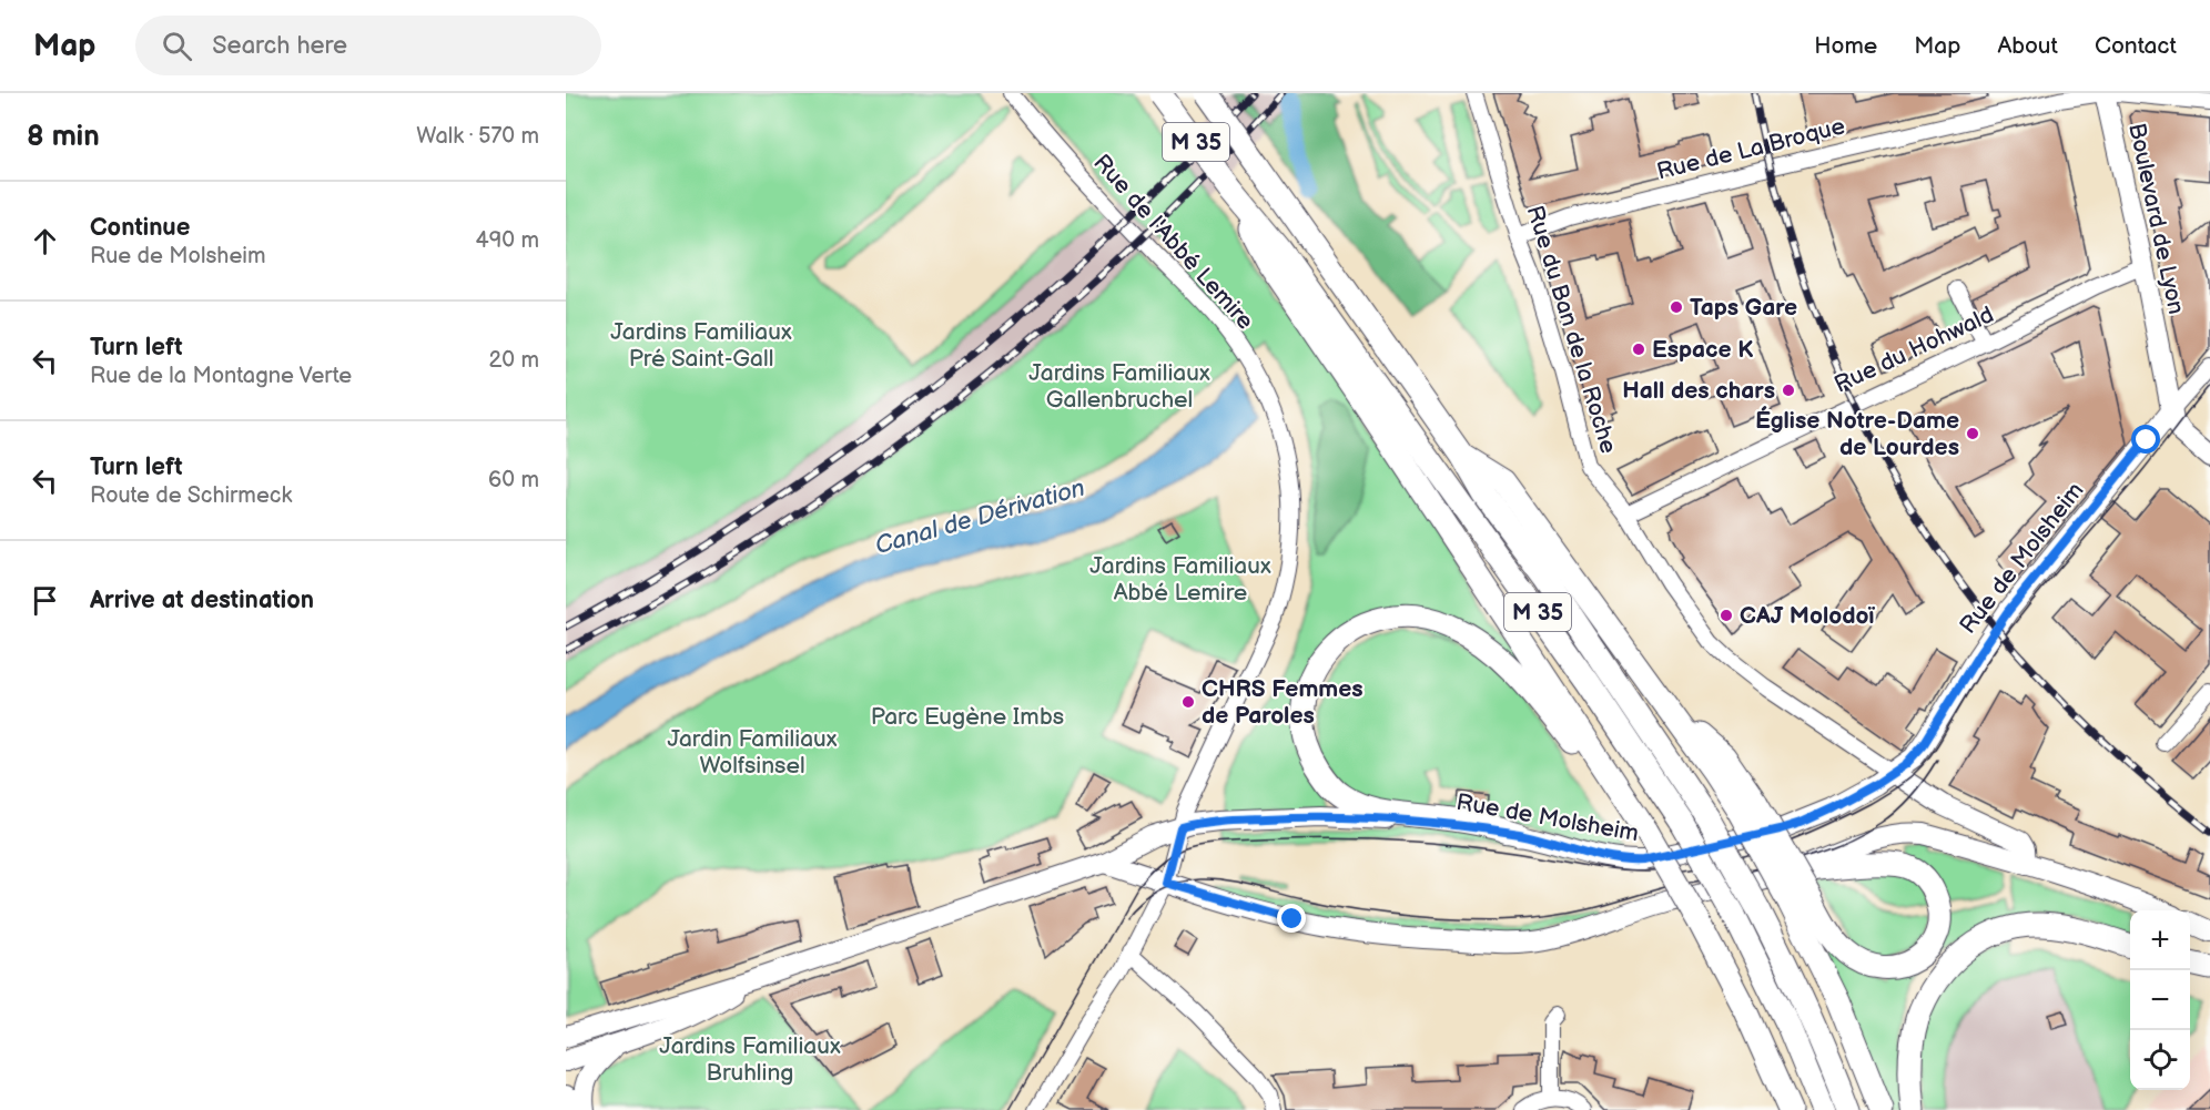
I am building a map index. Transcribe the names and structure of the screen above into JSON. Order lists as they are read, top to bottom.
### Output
{
  "streets": {
    "highway": ["M 35"],
    "main road": ["Boulevard de Lyon", "Rue de Molsheim"],
    "street": [
      "Rue de La Broque",
      "Rue de l'Abbé Lemire",
      "Rue du Ban de la Roche",
      "Rue du Hohwald"
    ]
  },
  "crossings": [
    ["Rue de La Broque", "Boulevard de Lyon"],
    ["Rue de La Broque", "Rue du Ban de la Roche"],
    ["Boulevard de Lyon", "Rue du Hohwald"],
    ["Boulevard de Lyon", "Rue de Molsheim"],
    ["Rue de l'Abbé Lemire", "Rue de Molsheim"],
    ["Rue du Ban de la Roche", "Rue du Hohwald"],
    ["Rue du Ban de la Roche", "Rue de Molsheim"]
  ],
  "water": ["Canal de Dérivation"],
  "parks": [
    "Jardins Familiaux Pré Saint-Gall",
    "Jardins Familiaux Gallenbruchel",
    "Jardins Familiaux Abbé Lemire",
    "Parc Eugène Imbs",
    "Jardin Familiaux Wolfsinsel",
    "Jardins Familiaux Bruhling"
  ],
  "places": [
    "Taps Gare",
    "Espace K",
    "Hall des chars",
    "Église Notre-Dame de Lourdes",
    "CAJ Molodoï",
    "CHRS Femmes de Paroles"
  ],
  "page": {
    "header": "Map",
    "search": "Search here",
    "nav": [
      "Home",
      "Map",
      "About",
      "Contact"
    ],
    "heading": ["8 min", "Walk · 570 m"],
    "list": [
      ["Continue", "Rue de Molsheim", "490 m"],
      ["Turn left", "Rue de la Montagne Verte", "20 m"],
      ["Turn left", "Route de Schirmeck", "60 m"],
      "Arrive at destination"
    ],
    "map_buttons": ["+", "−"]
  }
}
